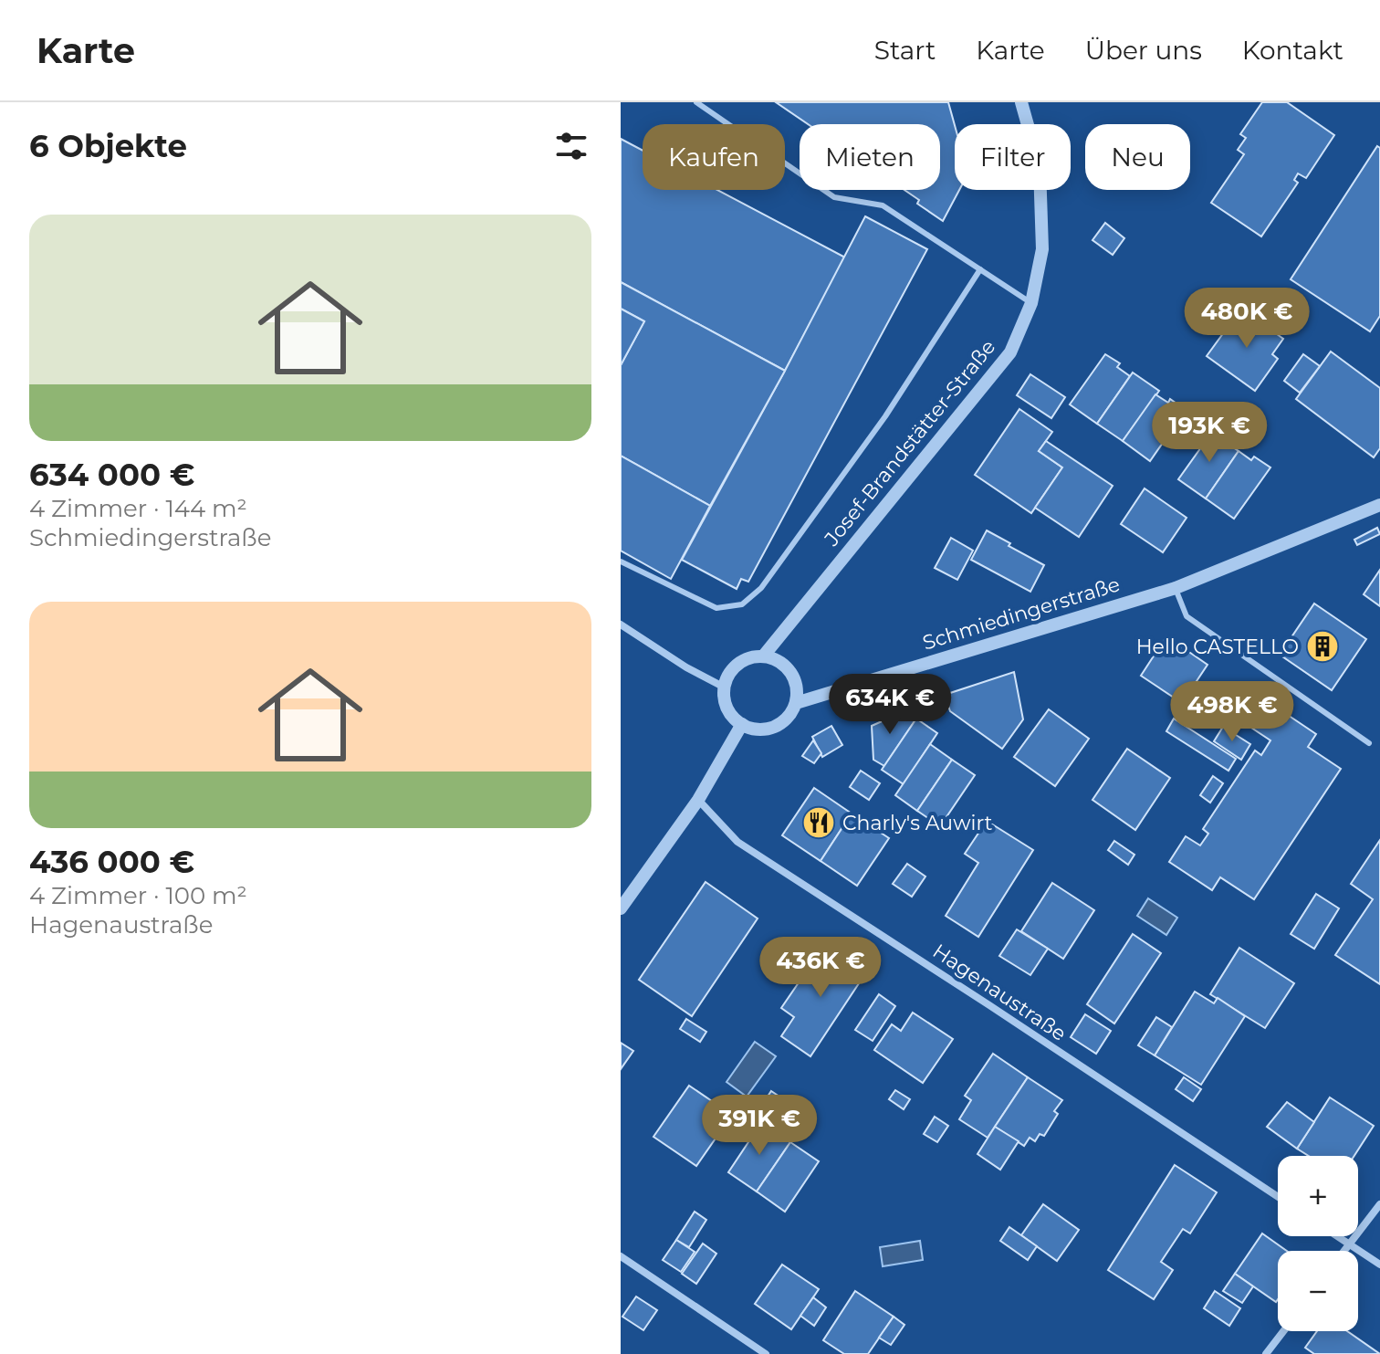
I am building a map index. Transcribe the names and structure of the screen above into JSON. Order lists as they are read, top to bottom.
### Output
{
  "streets": {
    "street": ["Josef-Brandstätter-Straße", "Schmiedingerstraße", "Hagenaustraße"]
  },
  "crossings": [
    ["Josef-Brandstätter-Straße", "Schmiedingerstraße"]
  ],
  "places": {
    "building": ["Hello CASTELLO"],
    "restaurant": ["Charly's Auwirt"]
  },
  "page": {
    "header": "Karte",
    "nav": [
      "Start",
      "Karte",
      "Über uns",
      "Kontakt"
    ],
    "heading": "6 Objekte",
    "chip": [
      "Kaufen",
      "Mieten",
      "Filter",
      "Neu"
    ],
    "list": [
      {
        "name": "634 000 €",
        "note": "4 Zimmer · 144 m² · Schmiedingerstraße"
      },
      {
        "name": "436 000 €",
        "note": "4 Zimmer · 100 m² · Hagenaustraße"
      }
    ],
    "price": [
      "480K €",
      "193K €",
      "634K €",
      "498K €",
      "436K €",
      "391K €"
    ],
    "map_buttons": ["+", "−"]
  }
}
